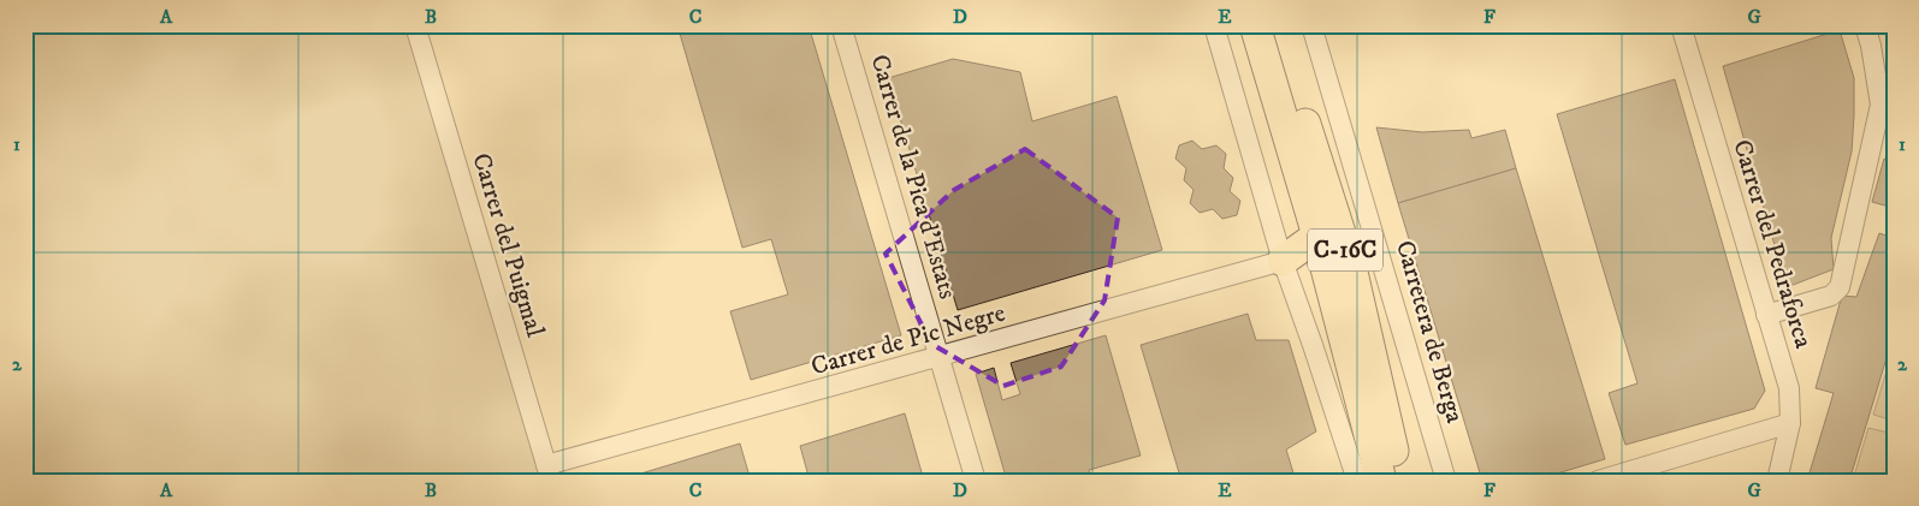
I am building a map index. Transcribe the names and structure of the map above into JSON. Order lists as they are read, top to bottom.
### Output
{
  "streets": {
    "main road": ["C-16C"],
    "street": [
      "Carrer de la Pica d'Estats",
      "Carrer del Pedraforca",
      "Carrer del Puigmal",
      "Carretera de Berga",
      "Carrer de Pic Negre"
    ]
  },
  "crossings": [
    ["Carrer de la Pica d'Estats", "Carrer de Pic Negre"],
    ["Carrer del Puigmal", "Carrer de Pic Negre"]
  ],
  "grid": {
    "columns": [
      "A",
      "B",
      "C",
      "D",
      "E",
      "F",
      "G"
    ],
    "rows": ["1", "2"]
  }
}
